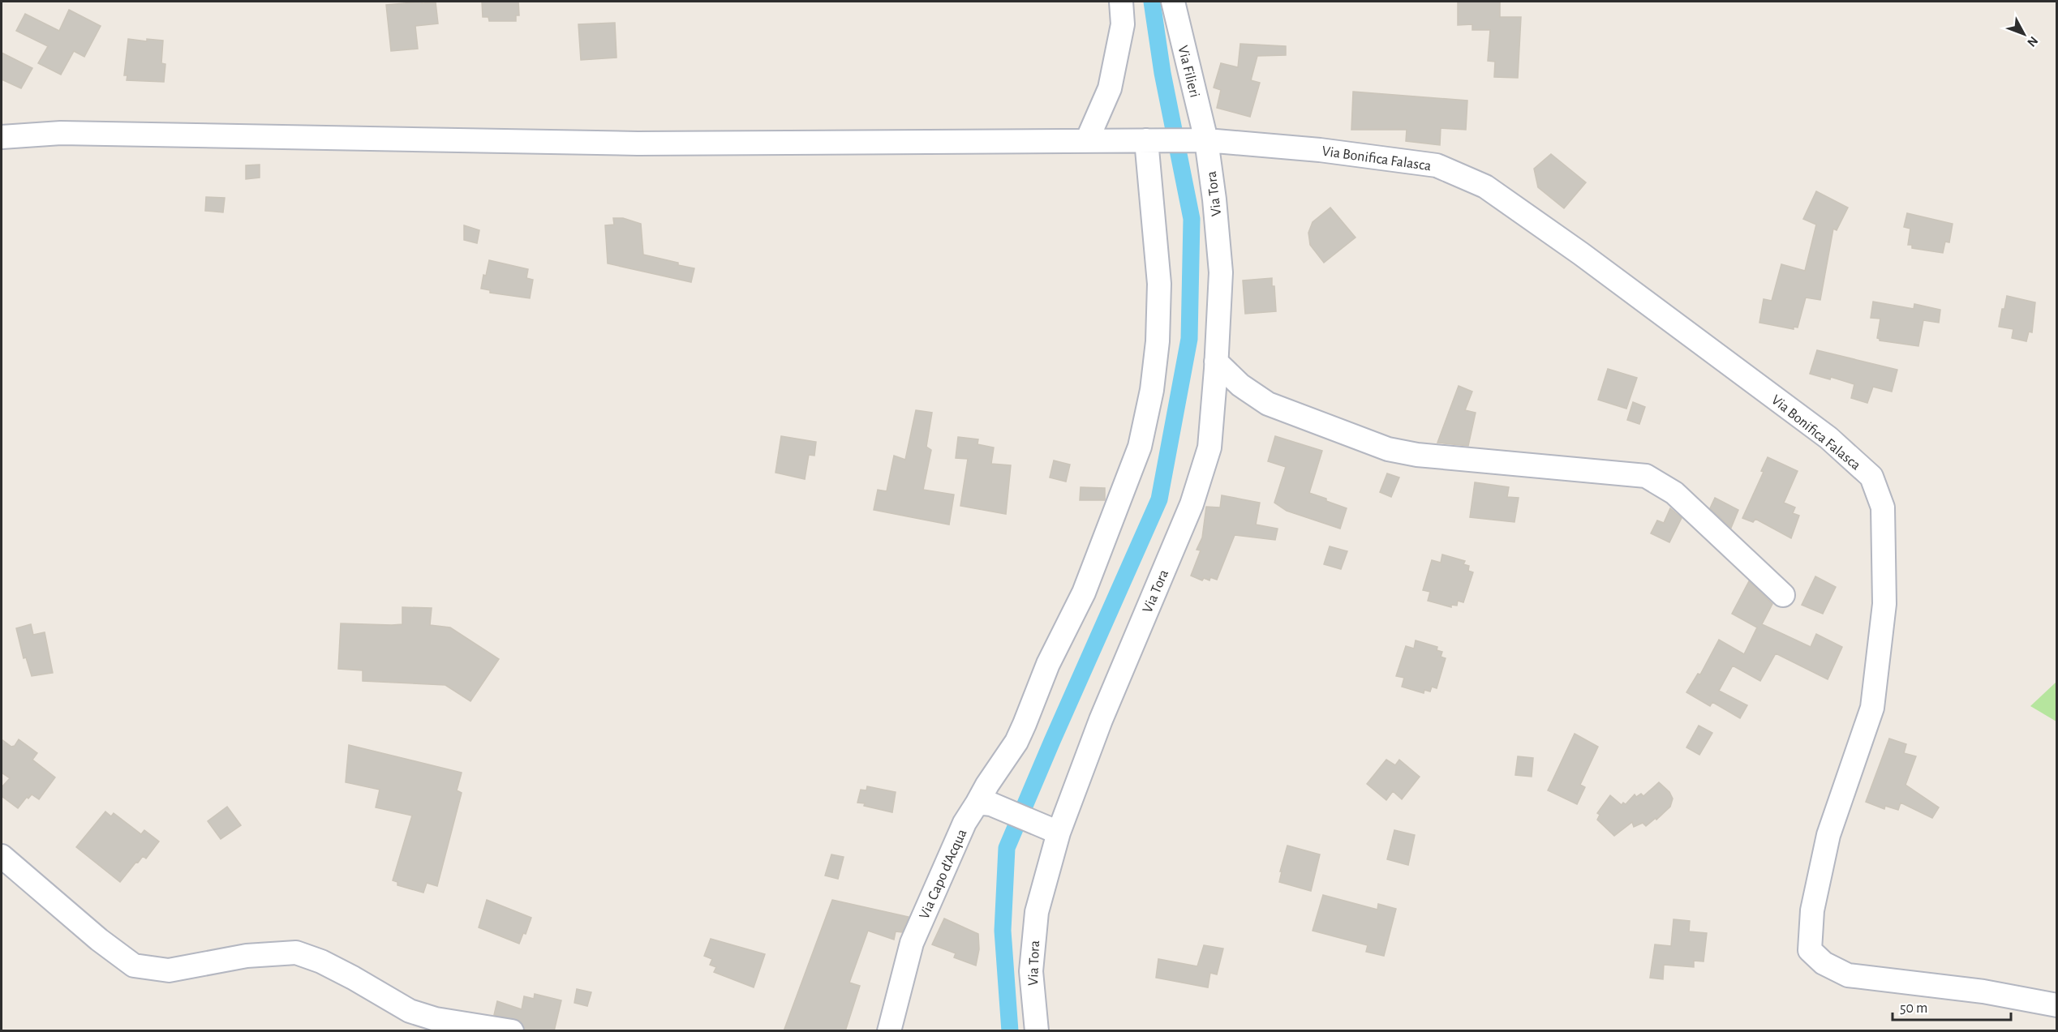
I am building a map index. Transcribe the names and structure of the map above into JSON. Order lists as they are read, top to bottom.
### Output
{
  "streets": {
    "street": [
      "Via Filieri",
      "Via Bonifica Falasca",
      "Via Tora",
      "Via Capo d'Acqua"
    ]
  },
  "crossings": [
    ["Via Filieri", "Via Bonifica Falasca"],
    ["Via Filieri", "Via Tora"],
    ["Via Bonifica Falasca", "Via Tora"]
  ],
  "scale_bar": "50 m",
  "north": "bottom right"
}
